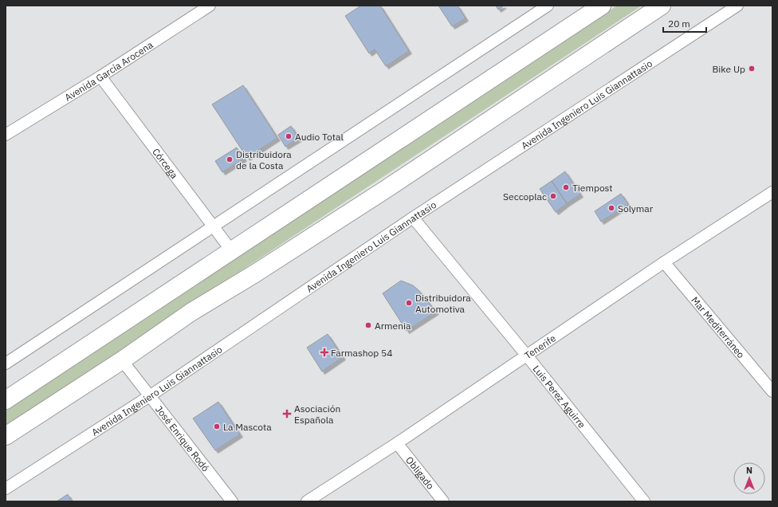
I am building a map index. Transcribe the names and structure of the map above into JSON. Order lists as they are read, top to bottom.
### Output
{
  "streets": {
    "street": [
      "Avenida García Arocena",
      "Avenida Ingeniero Luis Giannattasio",
      "Córcega",
      "Mar Mediterráneo",
      "Tenerife",
      "Luis Perez Aguirre",
      "José Enrique Rodó",
      "Obligado"
    ]
  },
  "crossings": [
    ["Avenida García Arocena", "Córcega"],
    ["Avenida Ingeniero Luis Giannattasio", "Luis Perez Aguirre"],
    ["Avenida Ingeniero Luis Giannattasio", "José Enrique Rodó"],
    ["Mar Mediterráneo", "Tenerife"],
    ["Tenerife", "Luis Perez Aguirre"],
    ["Tenerife", "Obligado"]
  ],
  "places": {
    "other": [
      "Bike Up",
      "Audio Total",
      "Distribuidora de la Costa",
      "Tiempost",
      "Seccoplac",
      "Solymar",
      "Distribuidora Automotiva",
      "Armenia",
      "La Mascota"
    ],
    "health": ["Farmashop 54", "Asociación Española"]
  },
  "scale_bar": "20 m",
  "north": "top"
}
